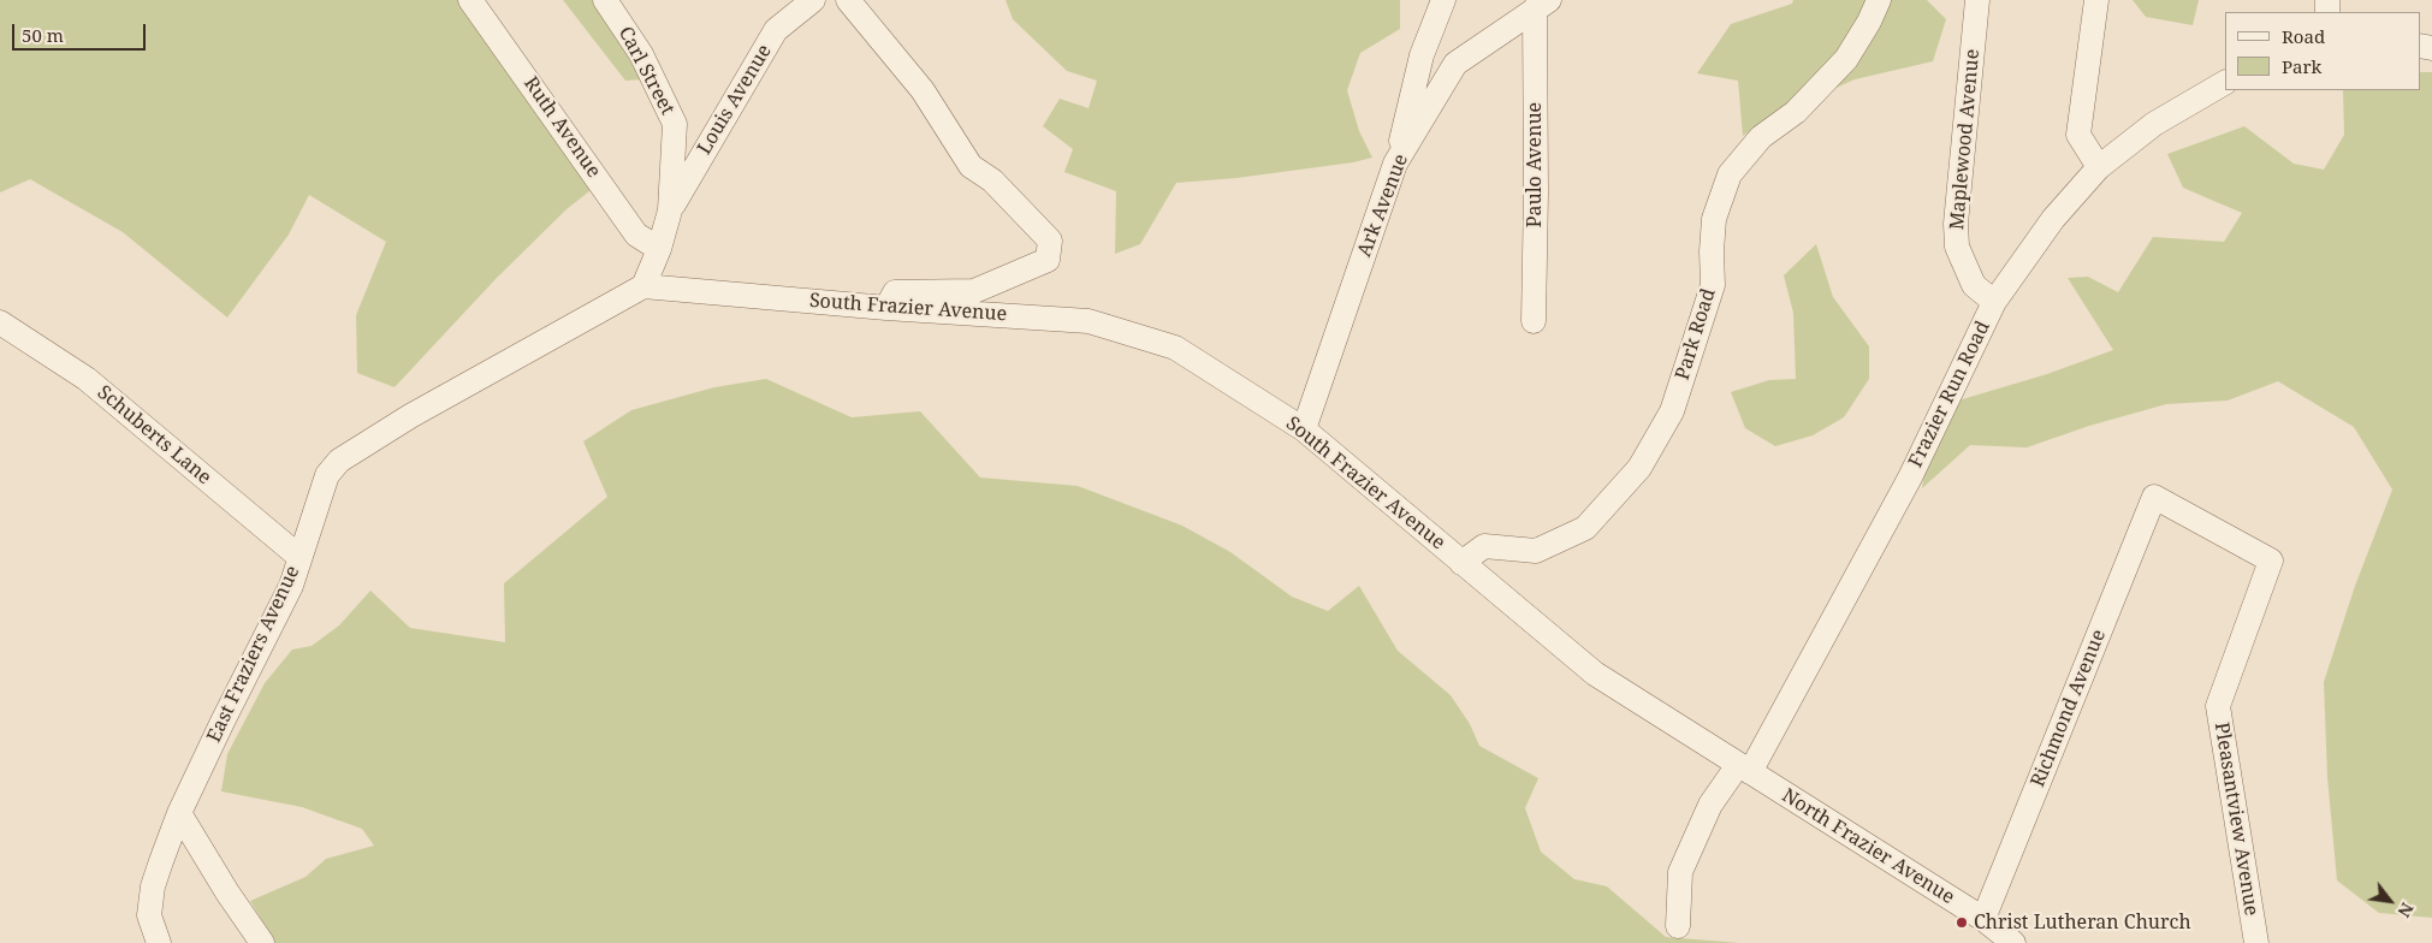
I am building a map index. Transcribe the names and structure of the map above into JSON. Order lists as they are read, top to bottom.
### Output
{
  "streets": {
    "street": [
      "Carl Street",
      "Louis Avenue",
      "Ruth Avenue",
      "Maplewood Avenue",
      "Paulo Avenue",
      "Ark Avenue",
      "South Frazier Avenue",
      "Park Road",
      "Frazier Run Road",
      "Schuberts Lane",
      "East Fraziers Avenue",
      "Richmond Avenue",
      "Pleasantview Avenue",
      "North Frazier Avenue"
    ]
  },
  "crossings": [
    ["Carl Street", "Louis Avenue"],
    ["Carl Street", "Ruth Avenue"],
    ["Carl Street", "South Frazier Avenue"],
    ["Carl Street", "East Fraziers Avenue"],
    ["Maplewood Avenue", "Frazier Run Road"],
    ["Paulo Avenue", "Ark Avenue"],
    ["Ark Avenue", "South Frazier Avenue"],
    ["South Frazier Avenue", "Park Road"],
    ["South Frazier Avenue", "Frazier Run Road"],
    ["South Frazier Avenue", "East Fraziers Avenue"],
    ["South Frazier Avenue", "North Frazier Avenue"],
    ["Frazier Run Road", "North Frazier Avenue"],
    ["Schuberts Lane", "East Fraziers Avenue"],
    ["Richmond Avenue", "Pleasantview Avenue"],
    ["Richmond Avenue", "North Frazier Avenue"]
  ],
  "places": ["Christ Lutheran Church"],
  "legend": ["Road", "Park"],
  "scale_bar": "50 m",
  "north": "bottom right"
}
